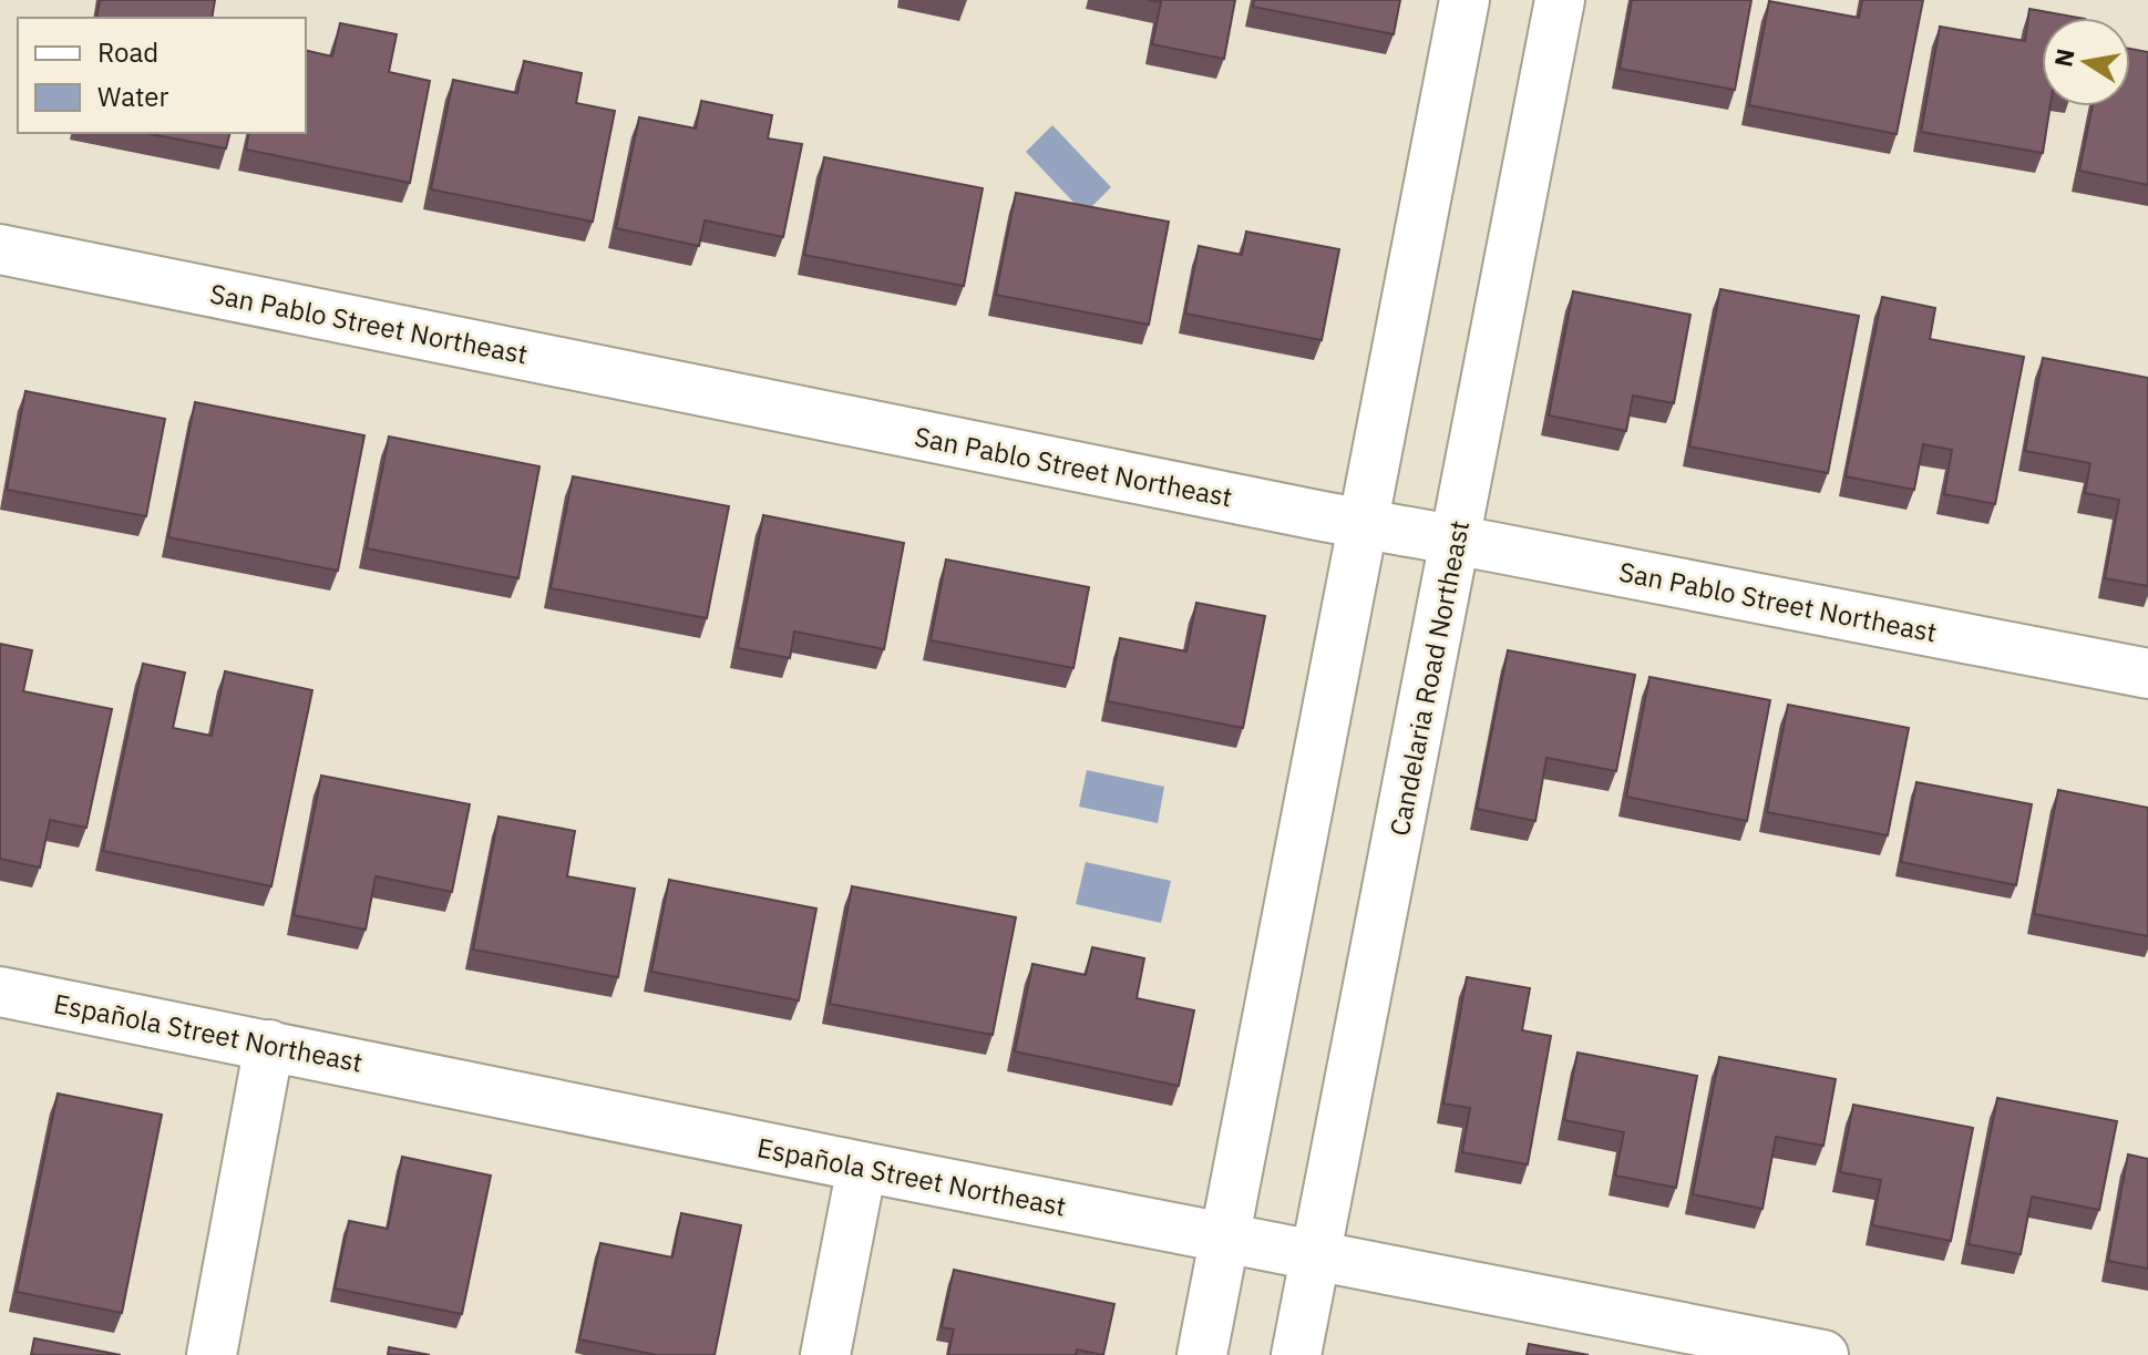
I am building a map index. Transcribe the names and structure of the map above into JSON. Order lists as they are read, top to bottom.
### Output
{
  "streets": {
    "street": ["San Pablo Street Northeast", "Candelaria Road Northeast", "Española Street Northeast"]
  },
  "crossings": [
    ["San Pablo Street Northeast", "Candelaria Road Northeast"],
    ["Candelaria Road Northeast", "Española Street Northeast"]
  ],
  "legend": ["Road", "Water"],
  "north": "left"
}
